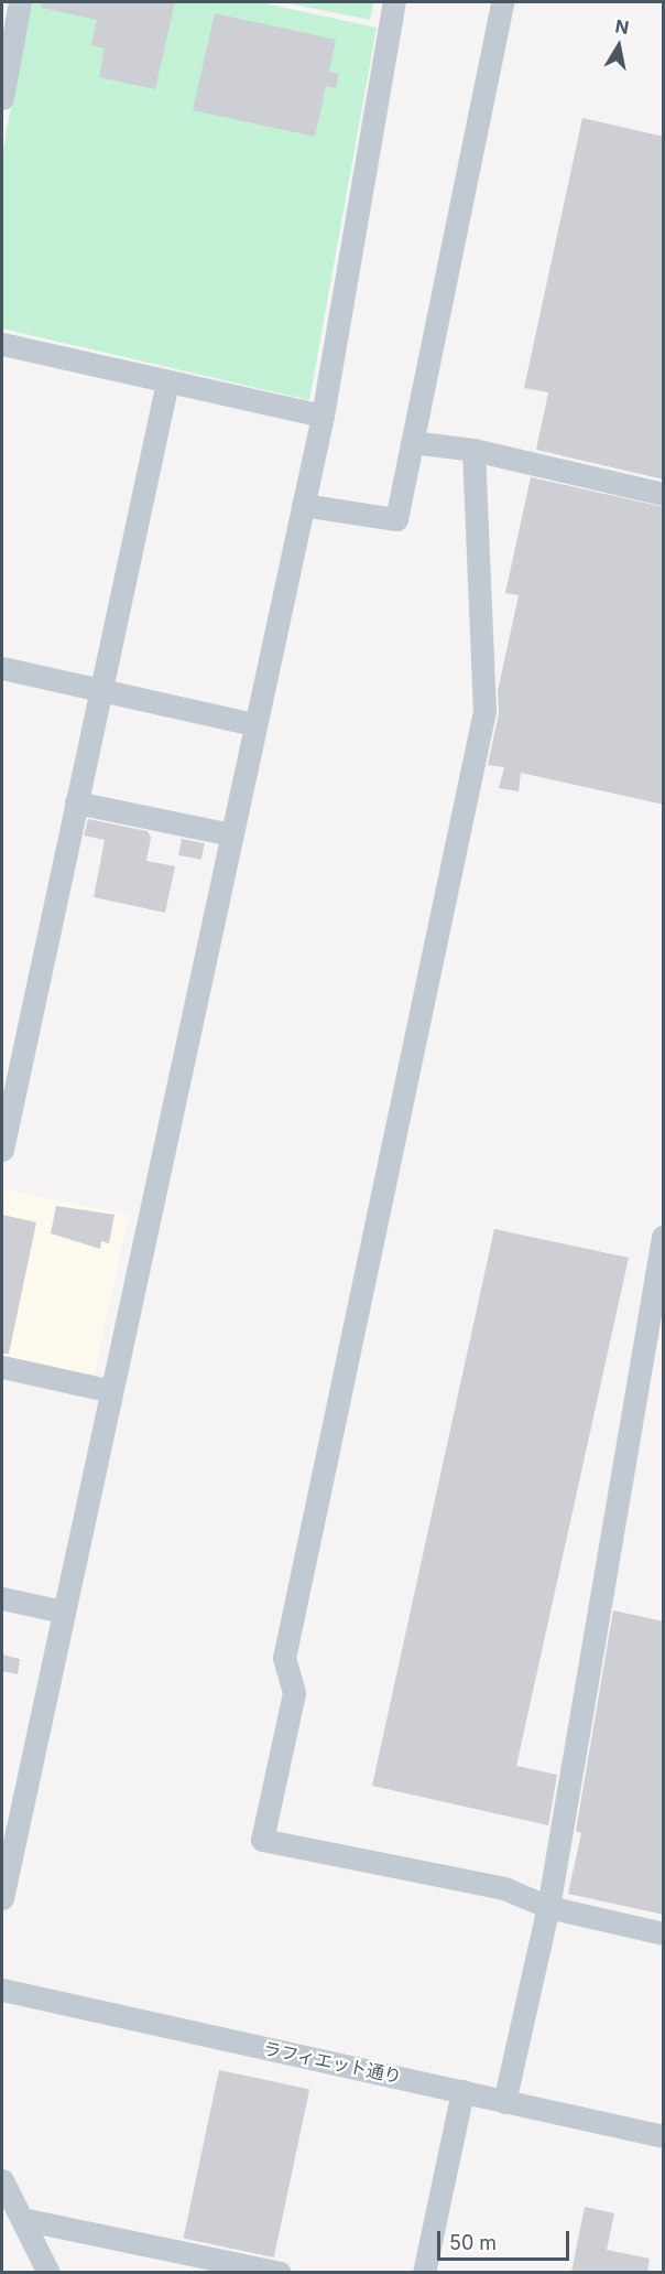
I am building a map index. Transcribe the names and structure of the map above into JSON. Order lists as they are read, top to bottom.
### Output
{
  "streets": {
    "street": ["ラフィエット通り"]
  },
  "scale_bar": "50 m",
  "north": "top"
}
